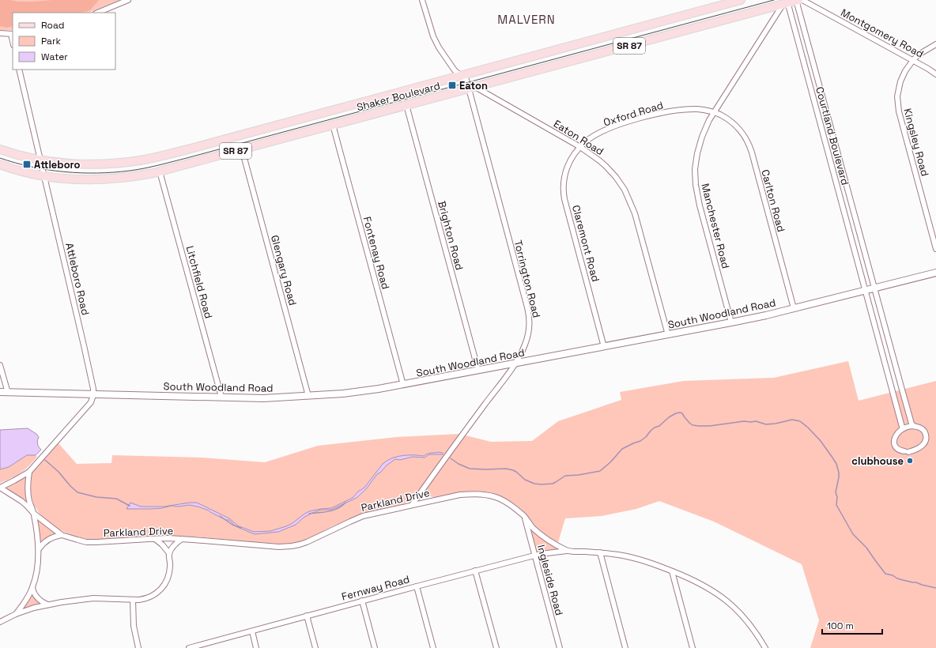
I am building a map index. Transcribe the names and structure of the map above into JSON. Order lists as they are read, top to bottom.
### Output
{
  "streets": {
    "main road": ["SR 87", "Shaker Boulevard"],
    "street": [
      "Montgomery Road",
      "Oxford Road",
      "Courtland Boulevard",
      "Eaton Road",
      "Kingsley Road",
      "Carlton Road",
      "Manchester Road",
      "Brighton Road",
      "Claremont Road",
      "Fontenay Road",
      "Glengary Road",
      "Attleboro Road",
      "Torrington Road",
      "Litchfield Road",
      "South Woodland Road",
      "Parkland Drive",
      "Ingleside Road",
      "Fernway Road"
    ]
  },
  "crossings": [
    ["Montgomery Road", "Shaker Boulevard"],
    ["Montgomery Road", "Courtland Boulevard"],
    ["Montgomery Road", "Kingsley Road"],
    ["Shaker Boulevard", "Courtland Boulevard"],
    ["Shaker Boulevard", "Eaton Road"],
    ["Shaker Boulevard", "Manchester Road"],
    ["Shaker Boulevard", "Brighton Road"],
    ["Shaker Boulevard", "Fontenay Road"],
    ["Shaker Boulevard", "Glengary Road"],
    ["Shaker Boulevard", "Attleboro Road"],
    ["Shaker Boulevard", "Torrington Road"],
    ["Shaker Boulevard", "Litchfield Road"],
    ["Oxford Road", "Eaton Road"],
    ["Oxford Road", "Carlton Road"],
    ["Oxford Road", "Manchester Road"],
    ["Oxford Road", "Claremont Road"],
    ["Courtland Boulevard", "Manchester Road"],
    ["Courtland Boulevard", "South Woodland Road"],
    ["Eaton Road", "Claremont Road"],
    ["Eaton Road", "Torrington Road"],
    ["Eaton Road", "South Woodland Road"],
    ["Carlton Road", "Manchester Road"],
    ["Carlton Road", "South Woodland Road"],
    ["Manchester Road", "South Woodland Road"],
    ["Brighton Road", "South Woodland Road"],
    ["Claremont Road", "South Woodland Road"],
    ["Fontenay Road", "South Woodland Road"],
    ["Glengary Road", "South Woodland Road"],
    ["Attleboro Road", "South Woodland Road"],
    ["Torrington Road", "South Woodland Road"],
    ["Torrington Road", "Parkland Drive"],
    ["Litchfield Road", "South Woodland Road"],
    ["Parkland Drive", "Ingleside Road"],
    ["Parkland Drive", "Fernway Road"],
    ["Ingleside Road", "Fernway Road"]
  ],
  "districts": ["MALVERN"],
  "places": {
    "transit": ["Eaton", "Attleboro"],
    "other": ["clubhouse"]
  },
  "legend": ["Road", "Park", "Water"],
  "scale_bar": "100 m"
}
